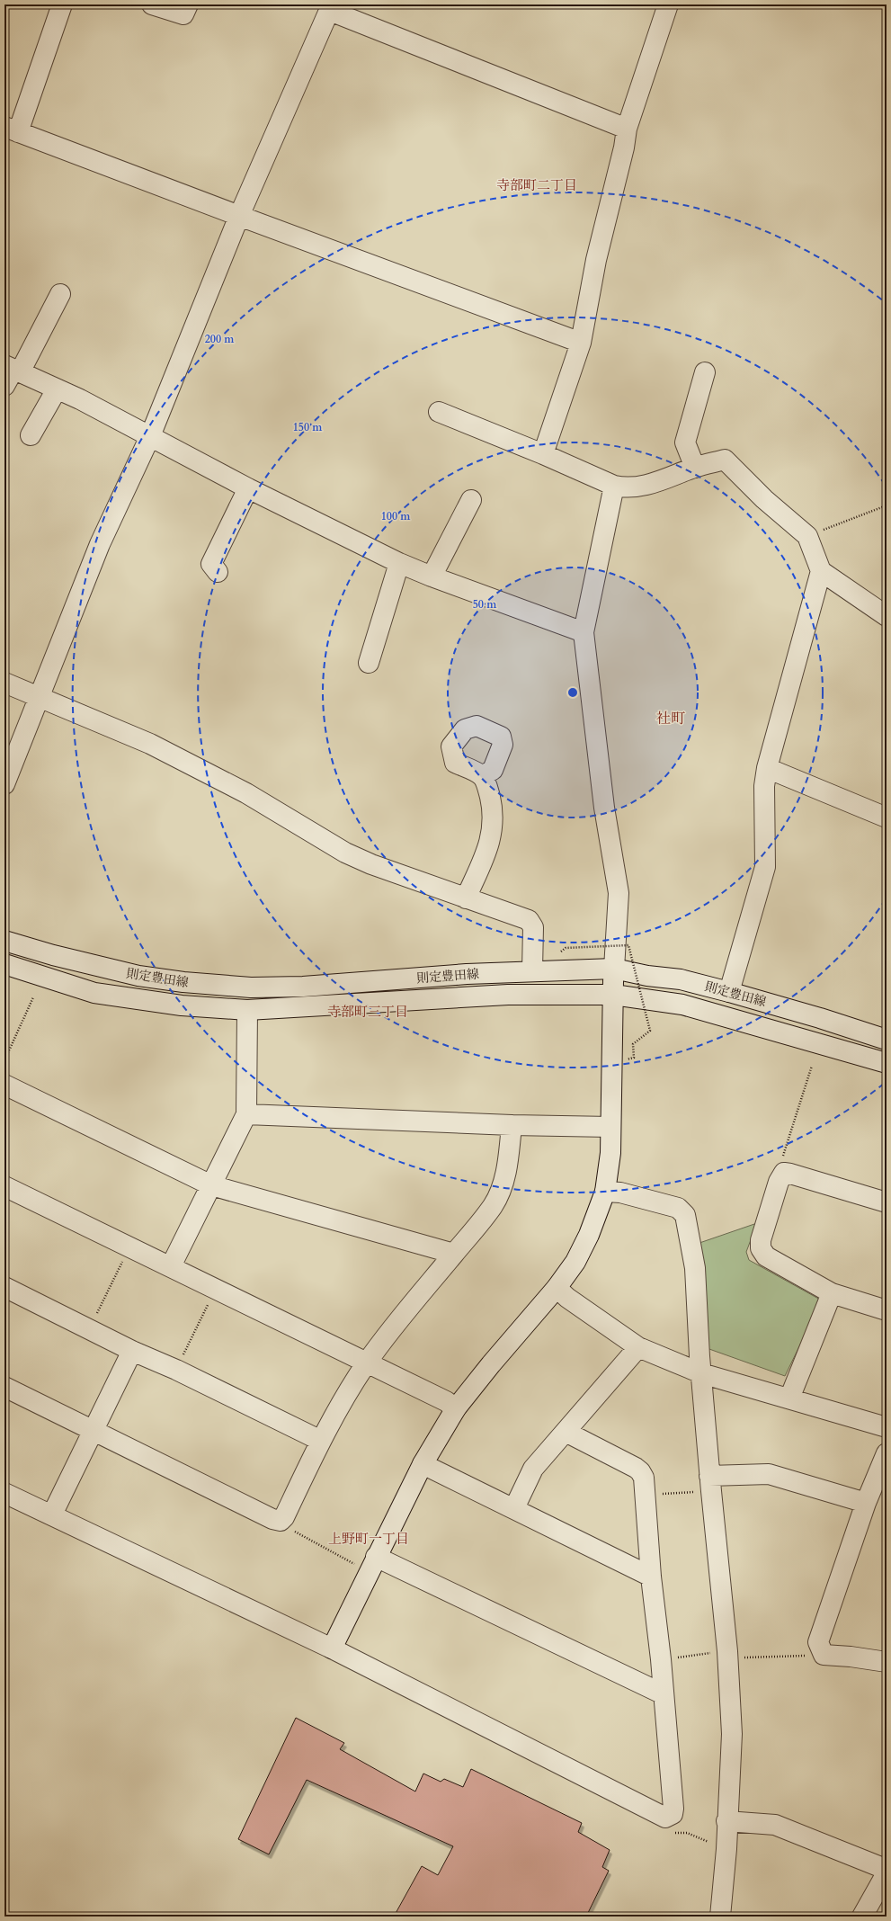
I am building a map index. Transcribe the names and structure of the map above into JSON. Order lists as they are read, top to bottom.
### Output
{
  "streets": {
    "street": ["則定豊田線"]
  },
  "districts": [
    "寺部町二丁目",
    "社町",
    "寺部町三丁目",
    "上野町一丁目"
  ],
  "rings": [
    "200 m",
    "150 m",
    "100 m",
    "50 m"
  ]
}
